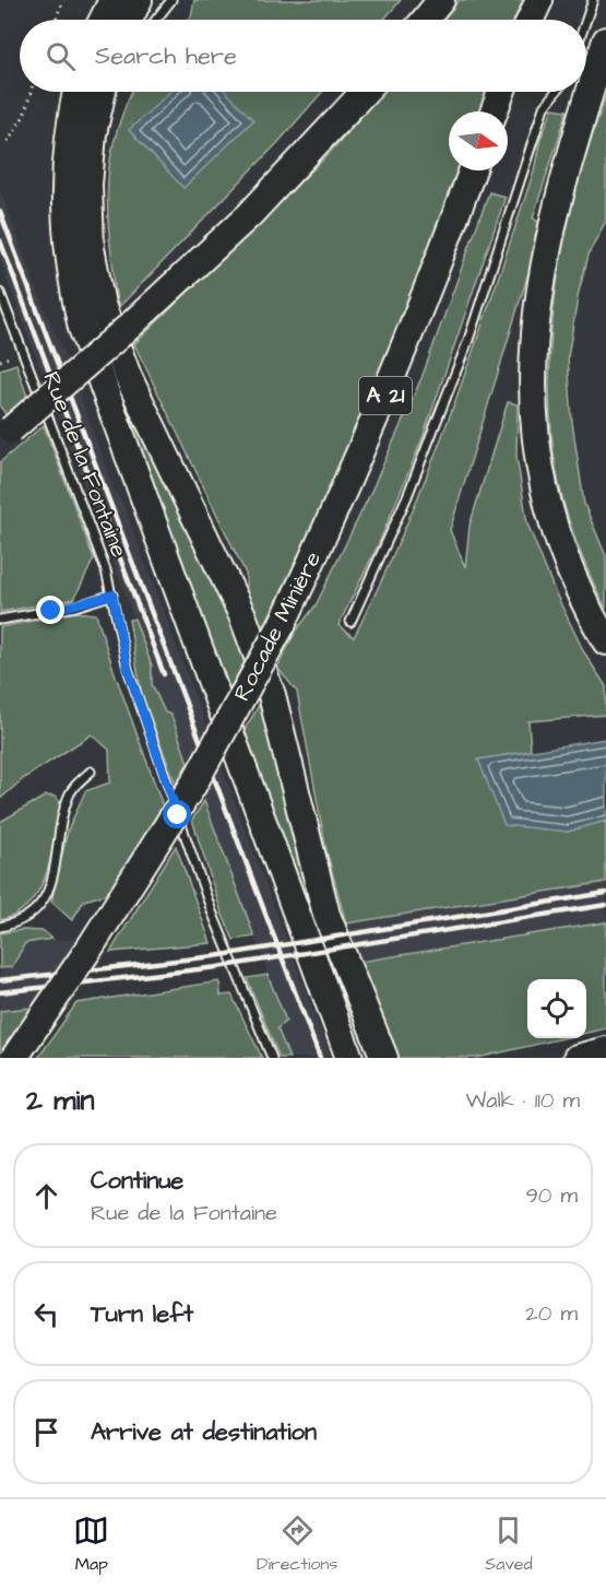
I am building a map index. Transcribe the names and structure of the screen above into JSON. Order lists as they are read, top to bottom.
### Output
{
  "streets": {
    "highway": ["A 21", "Rocade Minière"],
    "lane": ["Rue de la Fontaine"]
  },
  "north": "right",
  "page": {
    "search": "Search here",
    "heading": ["2 min", "Walk · 110 m"],
    "list": [
      ["Continue", "Rue de la Fontaine", "90 m"],
      ["Turn left", "20 m"],
      "Arrive at destination"
    ],
    "nav": ["Map", "Directions", "Saved"]
  }
}
